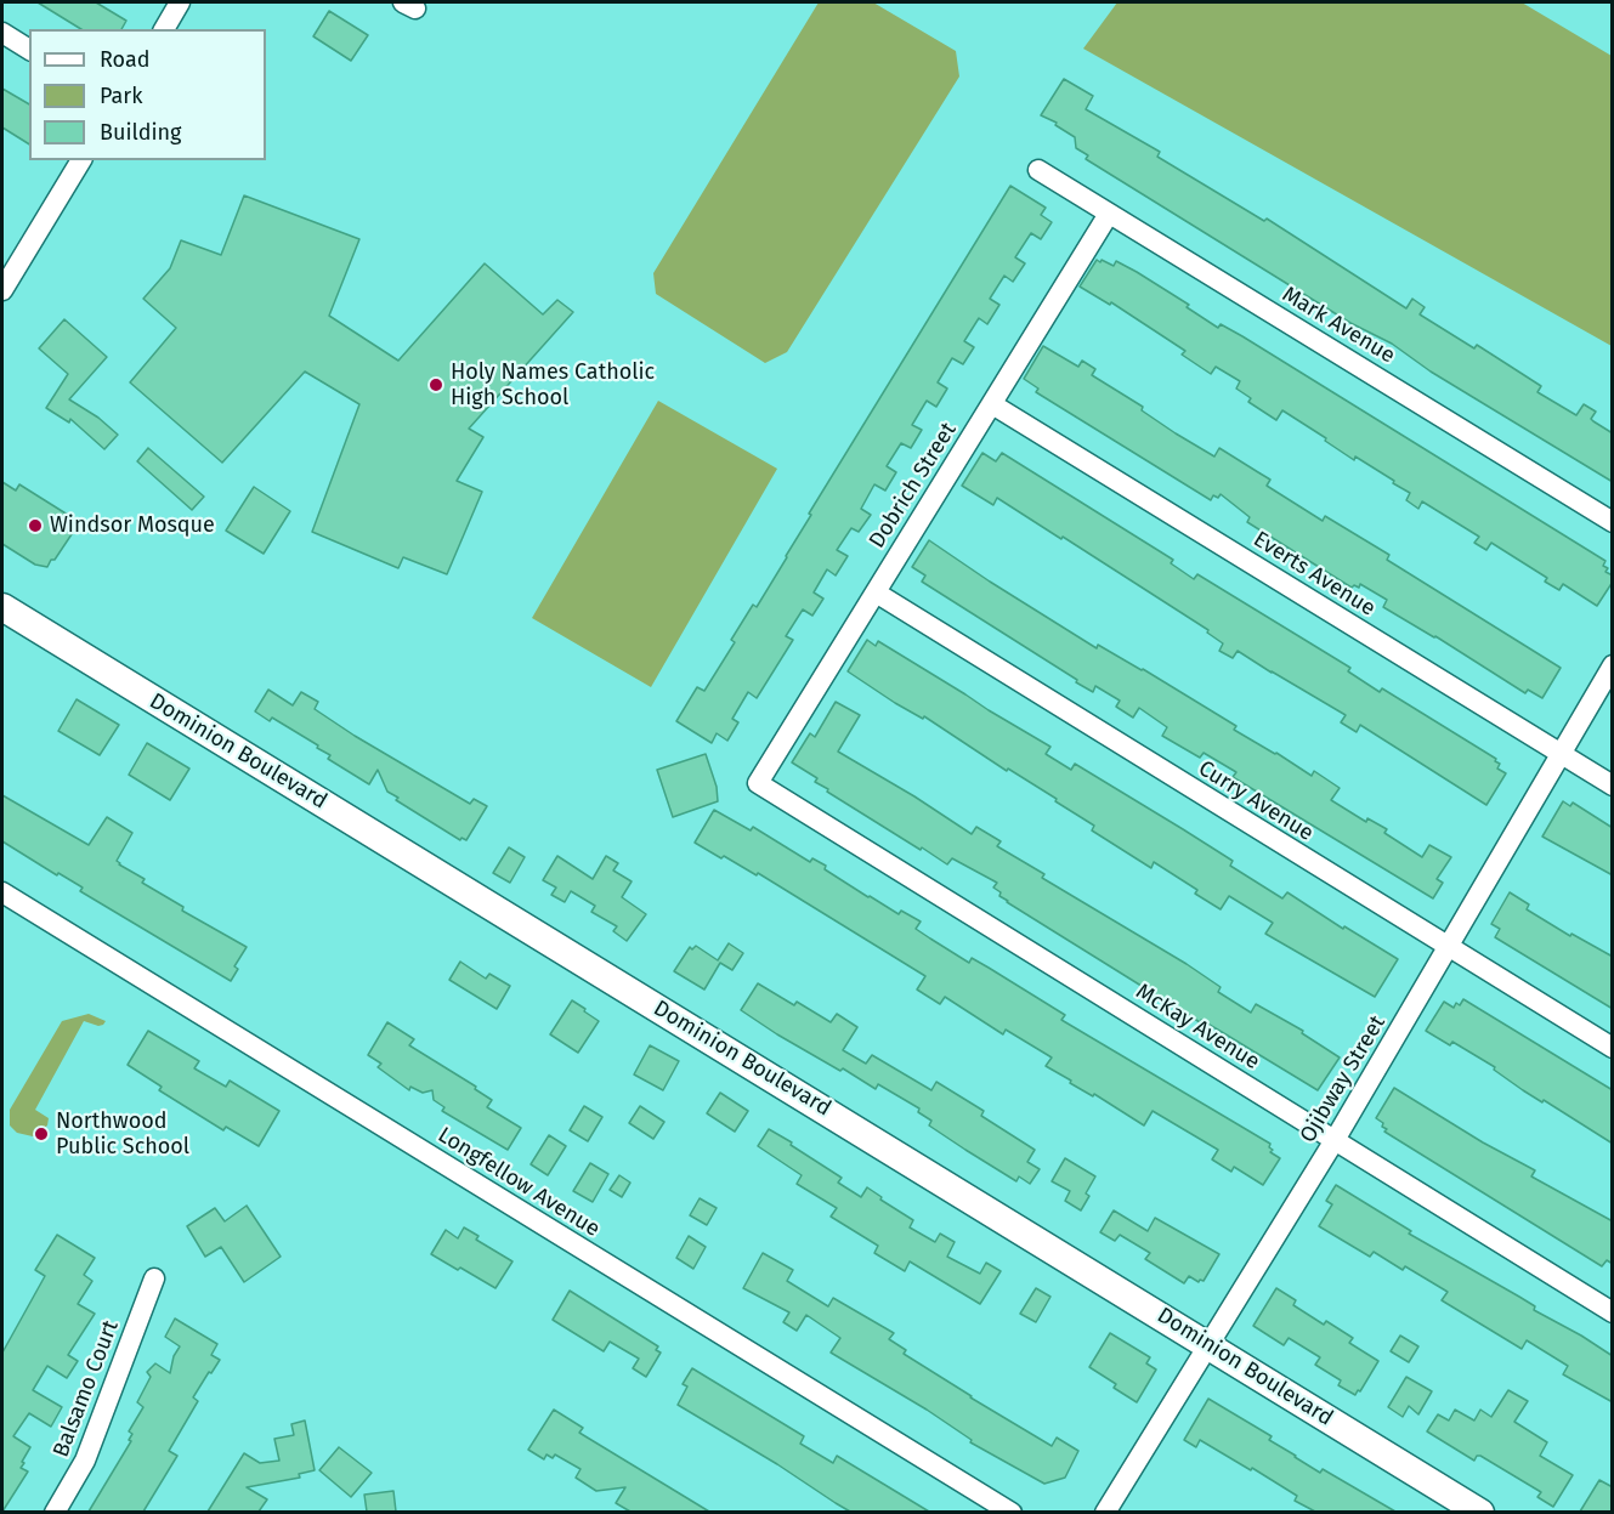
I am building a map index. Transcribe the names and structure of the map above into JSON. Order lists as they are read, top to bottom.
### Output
{
  "streets": {
    "street": [
      "Mark Avenue",
      "Dobrich Street",
      "Everts Avenue",
      "Dominion Boulevard",
      "Curry Avenue",
      "McKay Avenue",
      "Ojibway Street",
      "Longfellow Avenue",
      "Balsamo Court"
    ]
  },
  "crossings": [
    ["Mark Avenue", "Dobrich Street"],
    ["Dobrich Street", "Everts Avenue"],
    ["Dobrich Street", "Curry Avenue"],
    ["Dobrich Street", "McKay Avenue"],
    ["Everts Avenue", "Ojibway Street"],
    ["Dominion Boulevard", "Ojibway Street"],
    ["Curry Avenue", "Ojibway Street"],
    ["McKay Avenue", "Ojibway Street"]
  ],
  "places": ["Holy Names Catholic High School", "Windsor Mosque", "Northwood Public School"],
  "legend": ["Road", "Park", "Building"]
}
